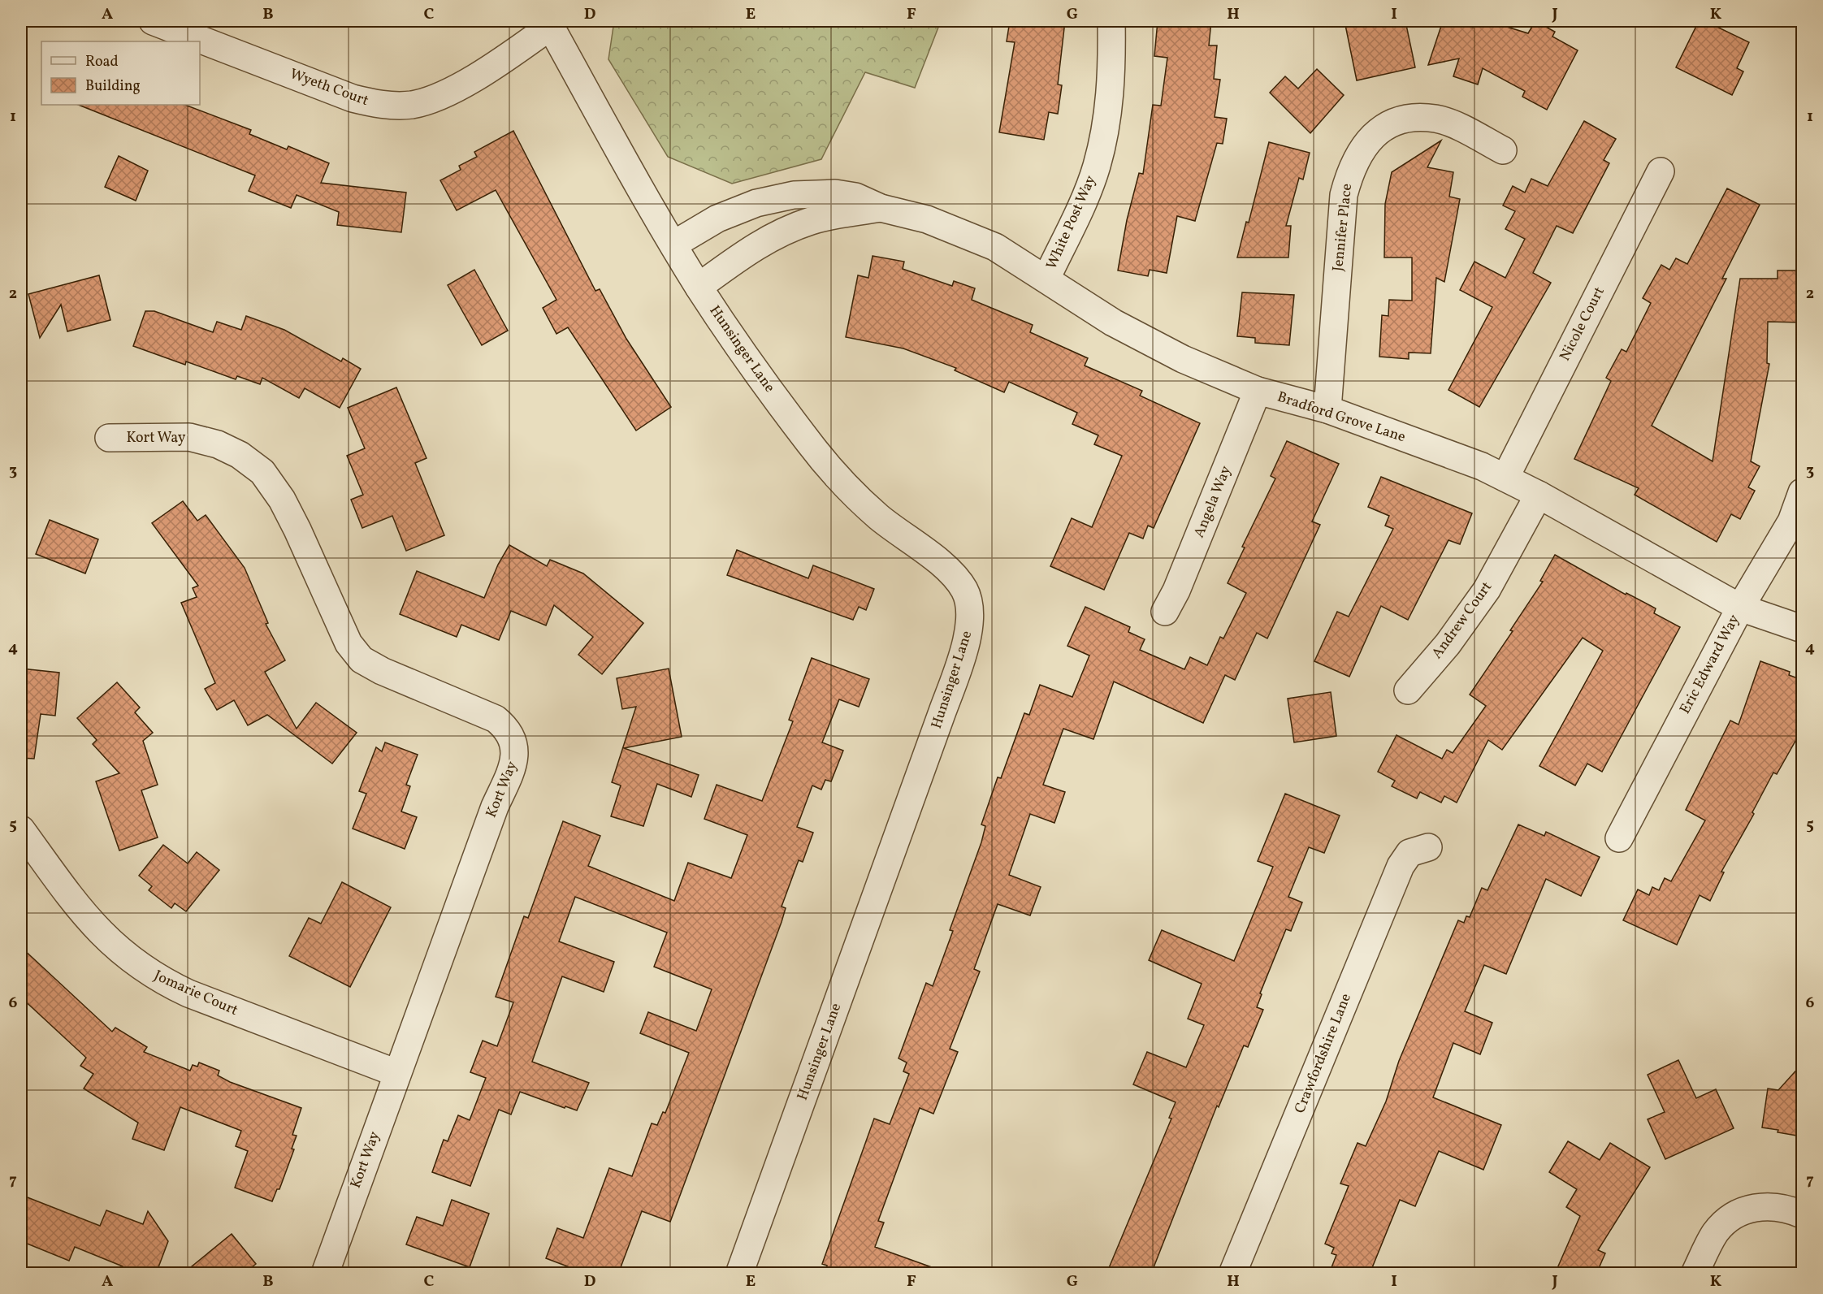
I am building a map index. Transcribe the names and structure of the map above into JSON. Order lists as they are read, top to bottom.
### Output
{
  "streets": {
    "street": [
      "Wyeth Court",
      "White Post Way",
      "Jennifer Place",
      "Nicole Court",
      "Hunsinger Lane",
      "Bradford Grove Lane",
      "Kort Way",
      "Angela Way",
      "Andrew Court",
      "Eric Edward Way",
      "Jomarie Court",
      "Crawfordshire Lane"
    ]
  },
  "crossings": [
    ["Wyeth Court", "Hunsinger Lane"],
    ["White Post Way", "Bradford Grove Lane"],
    ["Jennifer Place", "Bradford Grove Lane"],
    ["Nicole Court", "Bradford Grove Lane"],
    ["Hunsinger Lane", "Bradford Grove Lane"],
    ["Bradford Grove Lane", "Angela Way"],
    ["Bradford Grove Lane", "Andrew Court"],
    ["Bradford Grove Lane", "Eric Edward Way"],
    ["Kort Way", "Jomarie Court"]
  ],
  "legend": ["Road", "Building"],
  "grid": {
    "columns": [
      "A",
      "B",
      "C",
      "D",
      "E",
      "F",
      "G",
      "H",
      "I",
      "J",
      "K"
    ],
    "rows": [
      "1",
      "2",
      "3",
      "4",
      "5",
      "6",
      "7"
    ]
  }
}
